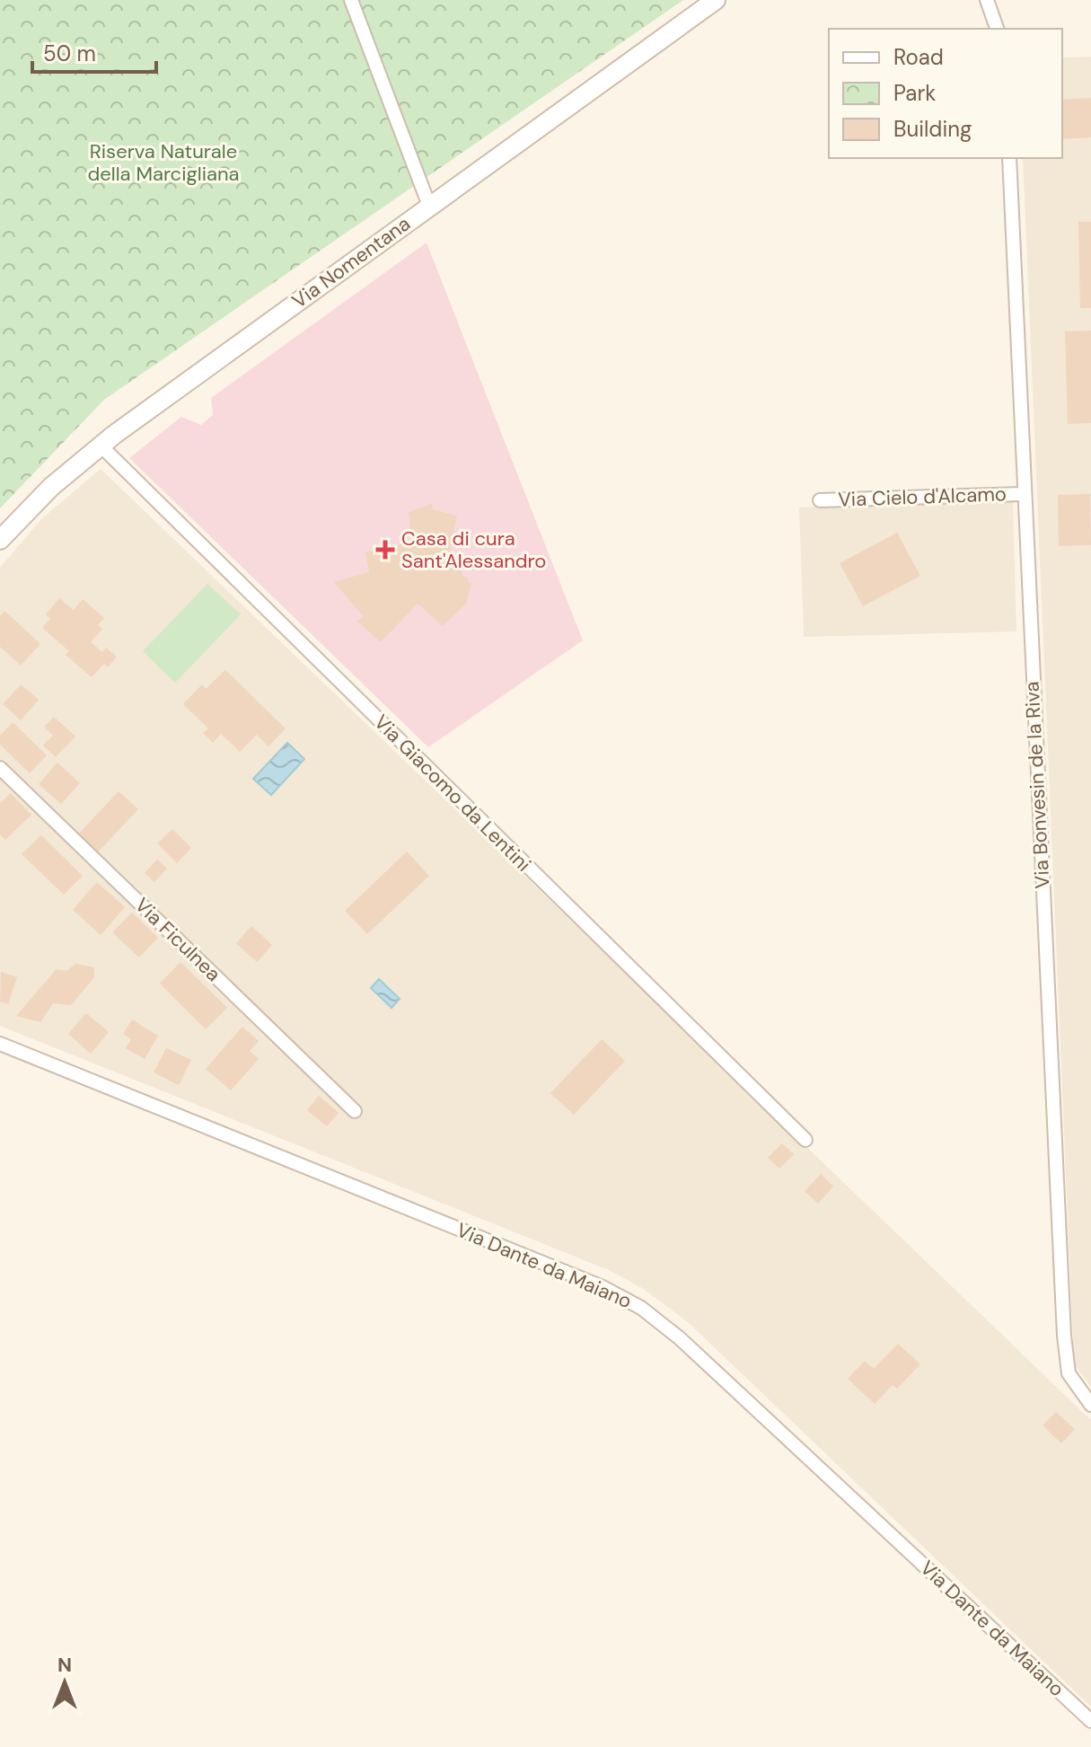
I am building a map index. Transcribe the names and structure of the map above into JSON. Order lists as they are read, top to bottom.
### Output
{
  "streets": {
    "main road": ["Via Nomentana"],
    "street": [
      "Via Cielo d'Alcamo",
      "Via Bonvesin de la Riva",
      "Via Giacomo da Lentini",
      "Via Ficulnea",
      "Via Dante da Maiano"
    ]
  },
  "crossings": [
    ["Via Nomentana", "Via Giacomo da Lentini"],
    ["Via Cielo d'Alcamo", "Via Bonvesin de la Riva"]
  ],
  "parks": ["Riserva Naturale della Marcigliana"],
  "places": {
    "health": ["Casa di cura Sant'Alessandro"]
  },
  "legend": ["Road", "Park", "Building"],
  "scale_bar": "50 m",
  "north": "top"
}
